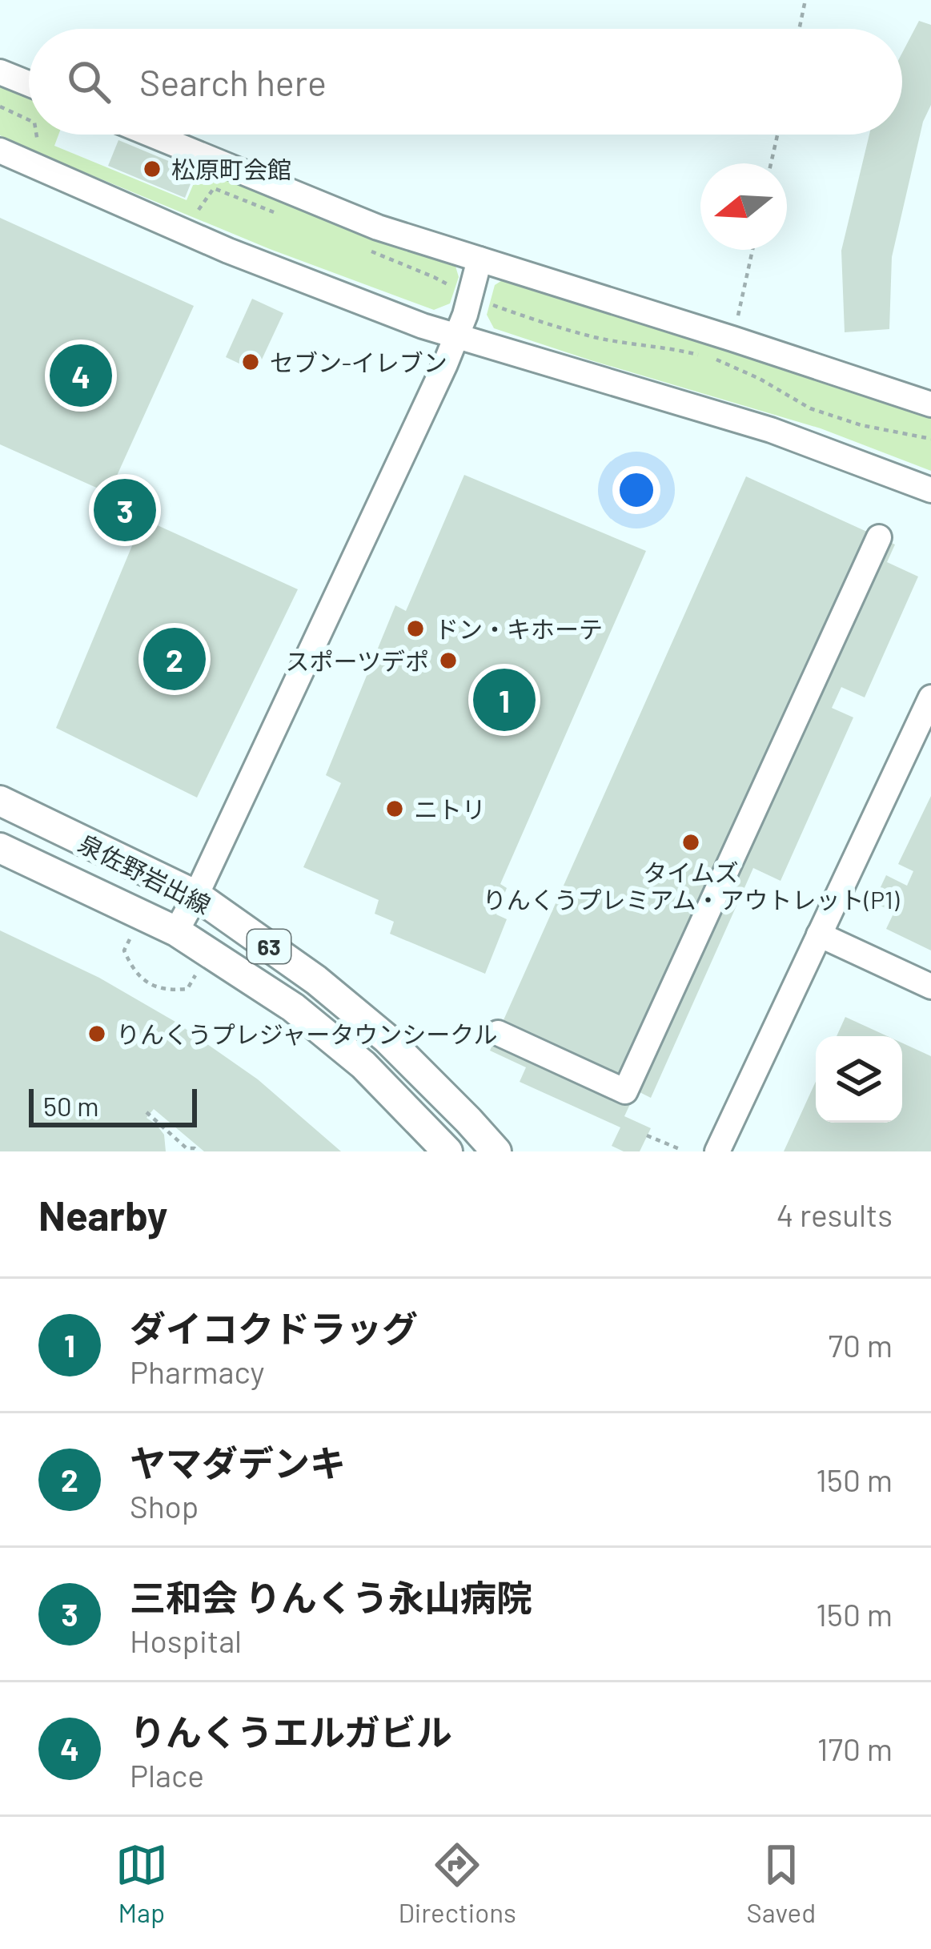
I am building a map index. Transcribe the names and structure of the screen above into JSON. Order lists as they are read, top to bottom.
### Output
{
  "streets": {
    "main road": ["泉佐野岩出線", "63"]
  },
  "places": [
    "松原町会館",
    "セブン-イレブン",
    "ドン・キホーテ",
    "スポーツデポ",
    "ニトリ",
    "タイムズ りんくうプレミアム・アウトレット(P1)",
    "りんくうプレジャータウンシークル"
  ],
  "scale_bar": "50 m",
  "north": "left",
  "page": {
    "search": "Search here",
    "pins": [
      "4",
      "3",
      "2",
      "1"
    ],
    "scale": "50 m",
    "heading": ["Nearby", "4 results"],
    "list": [
      {
        "mark": "1",
        "name": "ダイコクドラッグ",
        "note": "Pharmacy",
        "value": "70 m"
      },
      {
        "mark": "2",
        "name": "ヤマダデンキ",
        "note": "Shop",
        "value": "150 m"
      },
      {
        "mark": "3",
        "name": "三和会 りんくう永山病院",
        "note": "Hospital",
        "value": "150 m"
      },
      {
        "mark": "4",
        "name": "りんくうエルガビル",
        "note": "Place",
        "value": "170 m"
      }
    ],
    "nav": ["Map", "Directions", "Saved"]
  }
}
